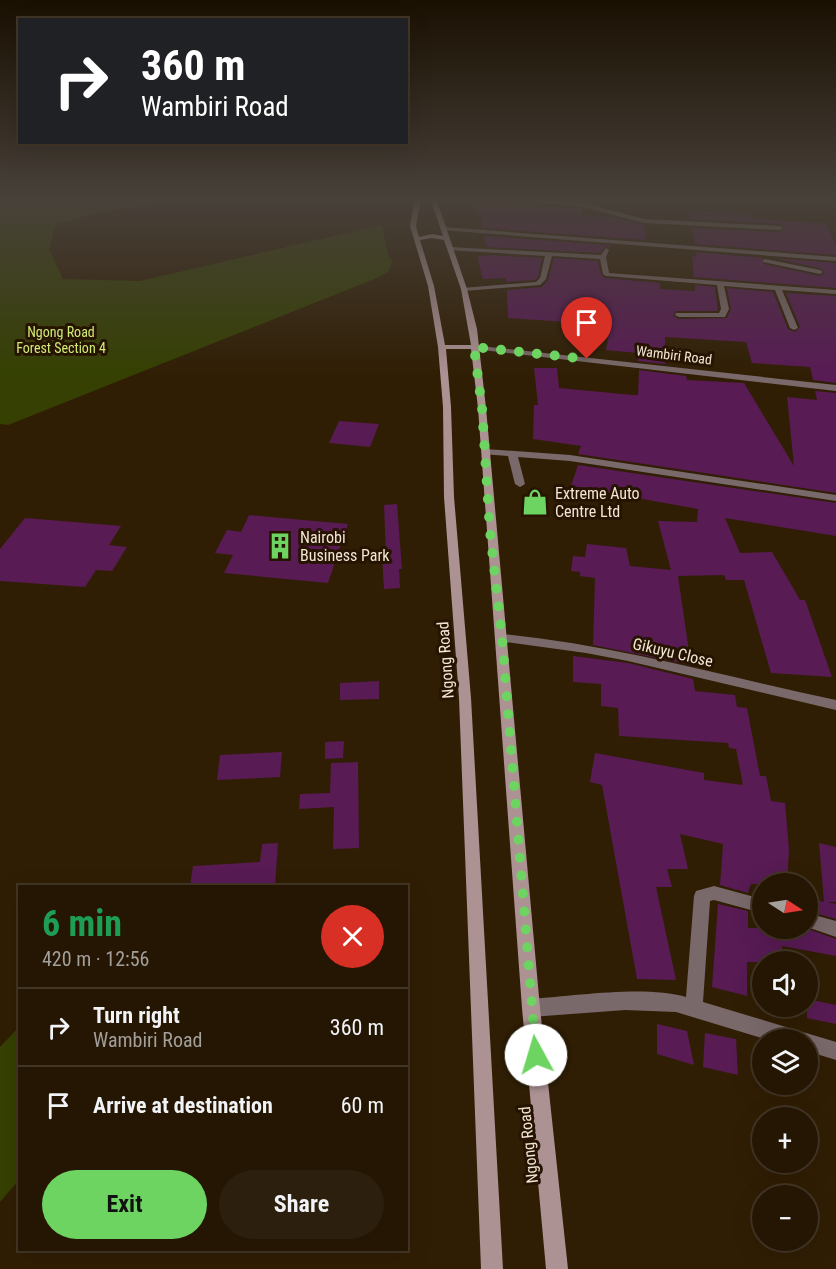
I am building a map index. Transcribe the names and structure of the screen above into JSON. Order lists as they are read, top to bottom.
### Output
{
  "streets": {
    "main road": ["Ngong Road"],
    "street": ["Wambiri Road", "Gikuyu Close"]
  },
  "crossings": [
    ["Wambiri Road", "Ngong Road"],
    ["Gikuyu Close", "Ngong Road"]
  ],
  "parks": ["Ngong Road Forest Section 4"],
  "places": {
    "shop": ["Extreme Auto Centre Ltd"],
    "building": ["Nairobi Business Park"]
  },
  "north": "right",
  "page": {
    "turn": ["360 m", "Wambiri Road"],
    "map_buttons": ["+", "−"],
    "heading": ["6 min", "420 m · 12:56"],
    "list": [
      {
        "name": "Turn right",
        "note": "Wambiri Road",
        "value": "360 m"
      },
      {
        "name": "Arrive at destination",
        "value": "60 m"
      }
    ],
    "buttons": ["Exit", "Share"]
  }
}
